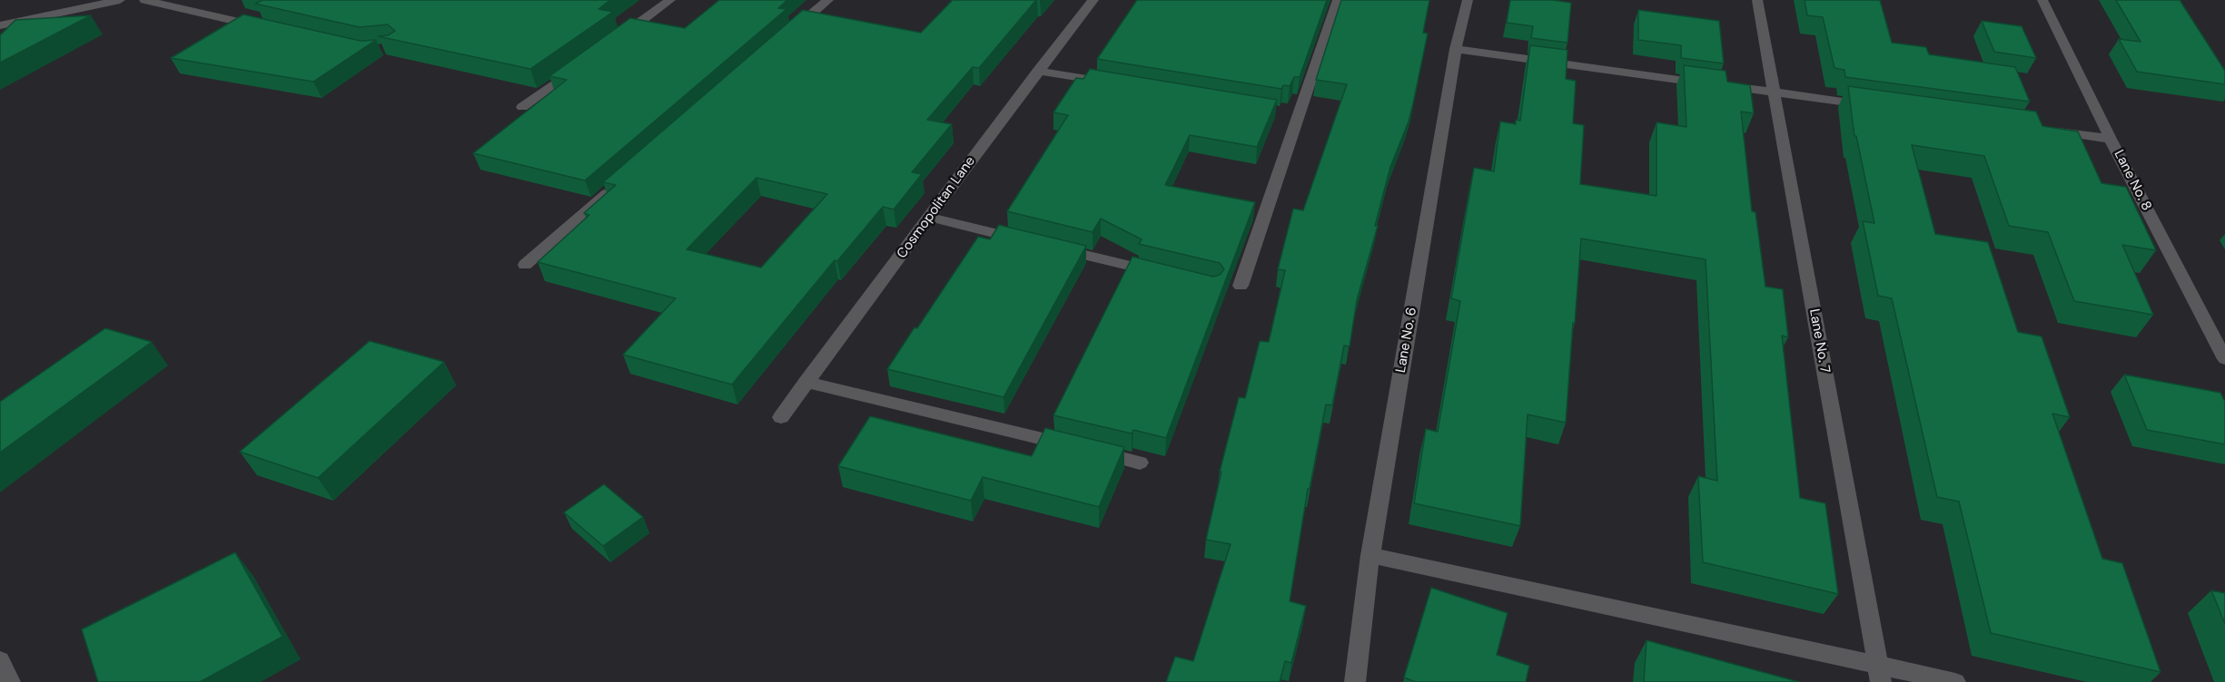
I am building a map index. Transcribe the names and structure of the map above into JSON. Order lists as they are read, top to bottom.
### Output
{
  "streets": {
    "street": [
      "Lane No. 8",
      "Cosmopolitan Lane",
      "Lane No. 6",
      "Lane No. 7"
    ]
  }
}
